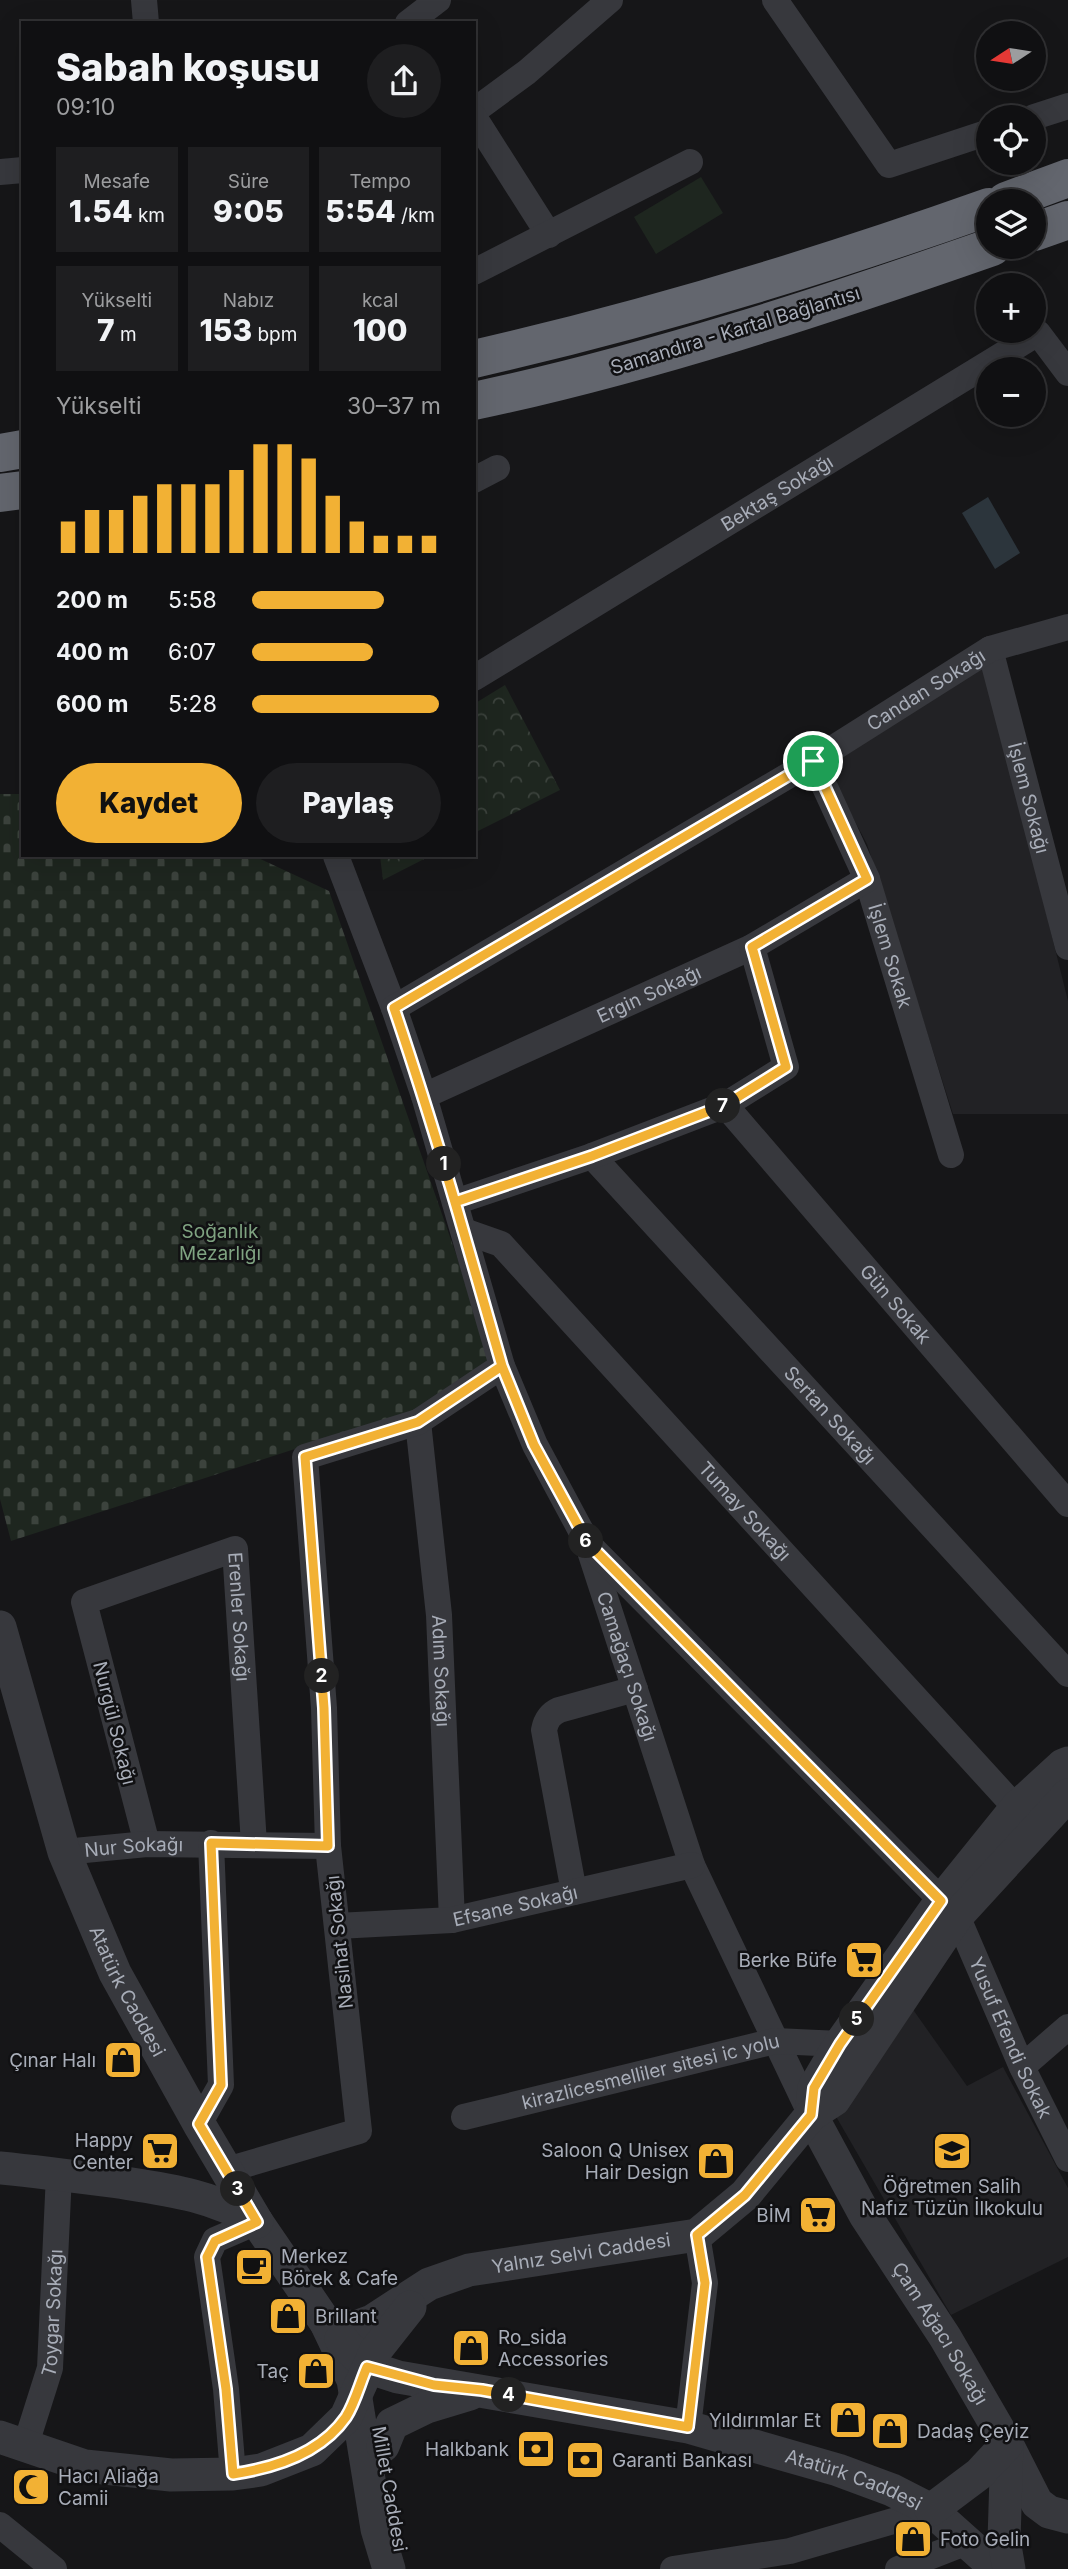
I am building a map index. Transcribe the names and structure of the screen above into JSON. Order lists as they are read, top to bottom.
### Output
{
  "streets": {
    "highway": ["Samandıra - Kartal Bağlantısı"],
    "street": [
      "Bektaş Sokağı",
      "Candan Sokağı",
      "İşlem Sokağı",
      "İşlem Sokak",
      "Ergin Sokağı",
      "Gün Sokak",
      "Sertan Sokağı",
      "Tumay Sokağı",
      "Erenler Sokağı",
      "Camağaçı Sokağı",
      "Adım Sokağı",
      "Nurgül Sokağı",
      "Nur Sokağı",
      "Efsane Sokağı",
      "Nasihat Sokağı",
      "Atatürk Caddesi",
      "Yusuf Efendi Sokak",
      "kirazlicesmelliler sitesi ic yolu",
      "Yalnız Selvi Caddesi",
      "Toygar Sokağı",
      "Çam Ağacı Sokağı",
      "Millet Caddesi"
    ]
  },
  "crossings": [
    ["Candan Sokağı", "İşlem Sokağı"],
    ["Candan Sokağı", "İşlem Sokak"],
    ["Candan Sokağı", "Camağaçı Sokağı"],
    ["İşlem Sokak", "Ergin Sokağı"],
    ["Ergin Sokağı", "Camağaçı Sokağı"],
    ["Tumay Sokağı", "Camağaçı Sokağı"],
    ["Tumay Sokağı", "Yalnız Selvi Caddesi"],
    ["Erenler Sokağı", "Nurgül Sokağı"],
    ["Erenler Sokağı", "Nur Sokağı"],
    ["Camağaçı Sokağı", "Efsane Sokağı"],
    ["Camağaçı Sokağı", "Nasihat Sokağı"],
    ["Camağaçı Sokağı", "kirazlicesmelliler sitesi ic yolu"],
    ["Camağaçı Sokağı", "Yalnız Selvi Caddesi"],
    ["Camağaçı Sokağı", "Çam Ağacı Sokağı"],
    ["Adım Sokağı", "Efsane Sokağı"],
    ["Adım Sokağı", "Nasihat Sokağı"],
    ["Nurgül Sokağı", "Nur Sokağı"],
    ["Nur Sokağı", "Nasihat Sokağı"],
    ["Nur Sokağı", "Atatürk Caddesi"],
    ["Efsane Sokağı", "Nasihat Sokağı"],
    ["Nasihat Sokağı", "Atatürk Caddesi"],
    ["Atatürk Caddesi", "Yalnız Selvi Caddesi"],
    ["Atatürk Caddesi", "Millet Caddesi"],
    ["Yusuf Efendi Sokak", "Yalnız Selvi Caddesi"],
    ["kirazlicesmelliler sitesi ic yolu", "Yalnız Selvi Caddesi"],
    ["Yalnız Selvi Caddesi", "Çam Ağacı Sokağı"]
  ],
  "parks": ["Soğanlık Mezarlığı"],
  "places": {
    "supermarket": ["Berke Büfe", "Happy Center", "BİM"],
    "shop": [
      "Çınar Halı",
      "Saloon Q Unisex Hair Design",
      "Brillant",
      "Ro_sida Accessories",
      "Taç",
      "Yıldırımlar Et",
      "Dadaş Çeyiz",
      "Foto Gelin"
    ],
    "school or university": ["Öğretmen Salih Nafız Tüzün İlkokulu"],
    "cafe": ["Merkez Börek & Cafe"],
    "bank": ["Halkbank", "Garanti Bankası"],
    "mosque": ["Hacı Aliağa Camii"]
  },
  "north": "left",
  "page": {
    "map_buttons": ["+", "−"],
    "heading": ["Sabah koşusu", "09:10"],
    "stats": [
      ["Mesafe", "1.54 km"],
      ["Süre", "9:05"],
      ["Tempo", "5:54 /km"],
      ["Yükselti", "7 m"],
      ["Nabız", "153 bpm"],
      ["kcal", "100"]
    ],
    "chart": ["Yükselti", "30–37 m"],
    "list": [
      {
        "name": "200 m",
        "note": "5:58"
      },
      {
        "name": "400 m",
        "note": "6:07"
      },
      {
        "name": "600 m",
        "note": "5:28"
      }
    ],
    "buttons": ["Kaydet", "Paylaş"],
    "pins": [
      "7",
      "1",
      "6",
      "2",
      "5",
      "3",
      "4"
    ]
  }
}
